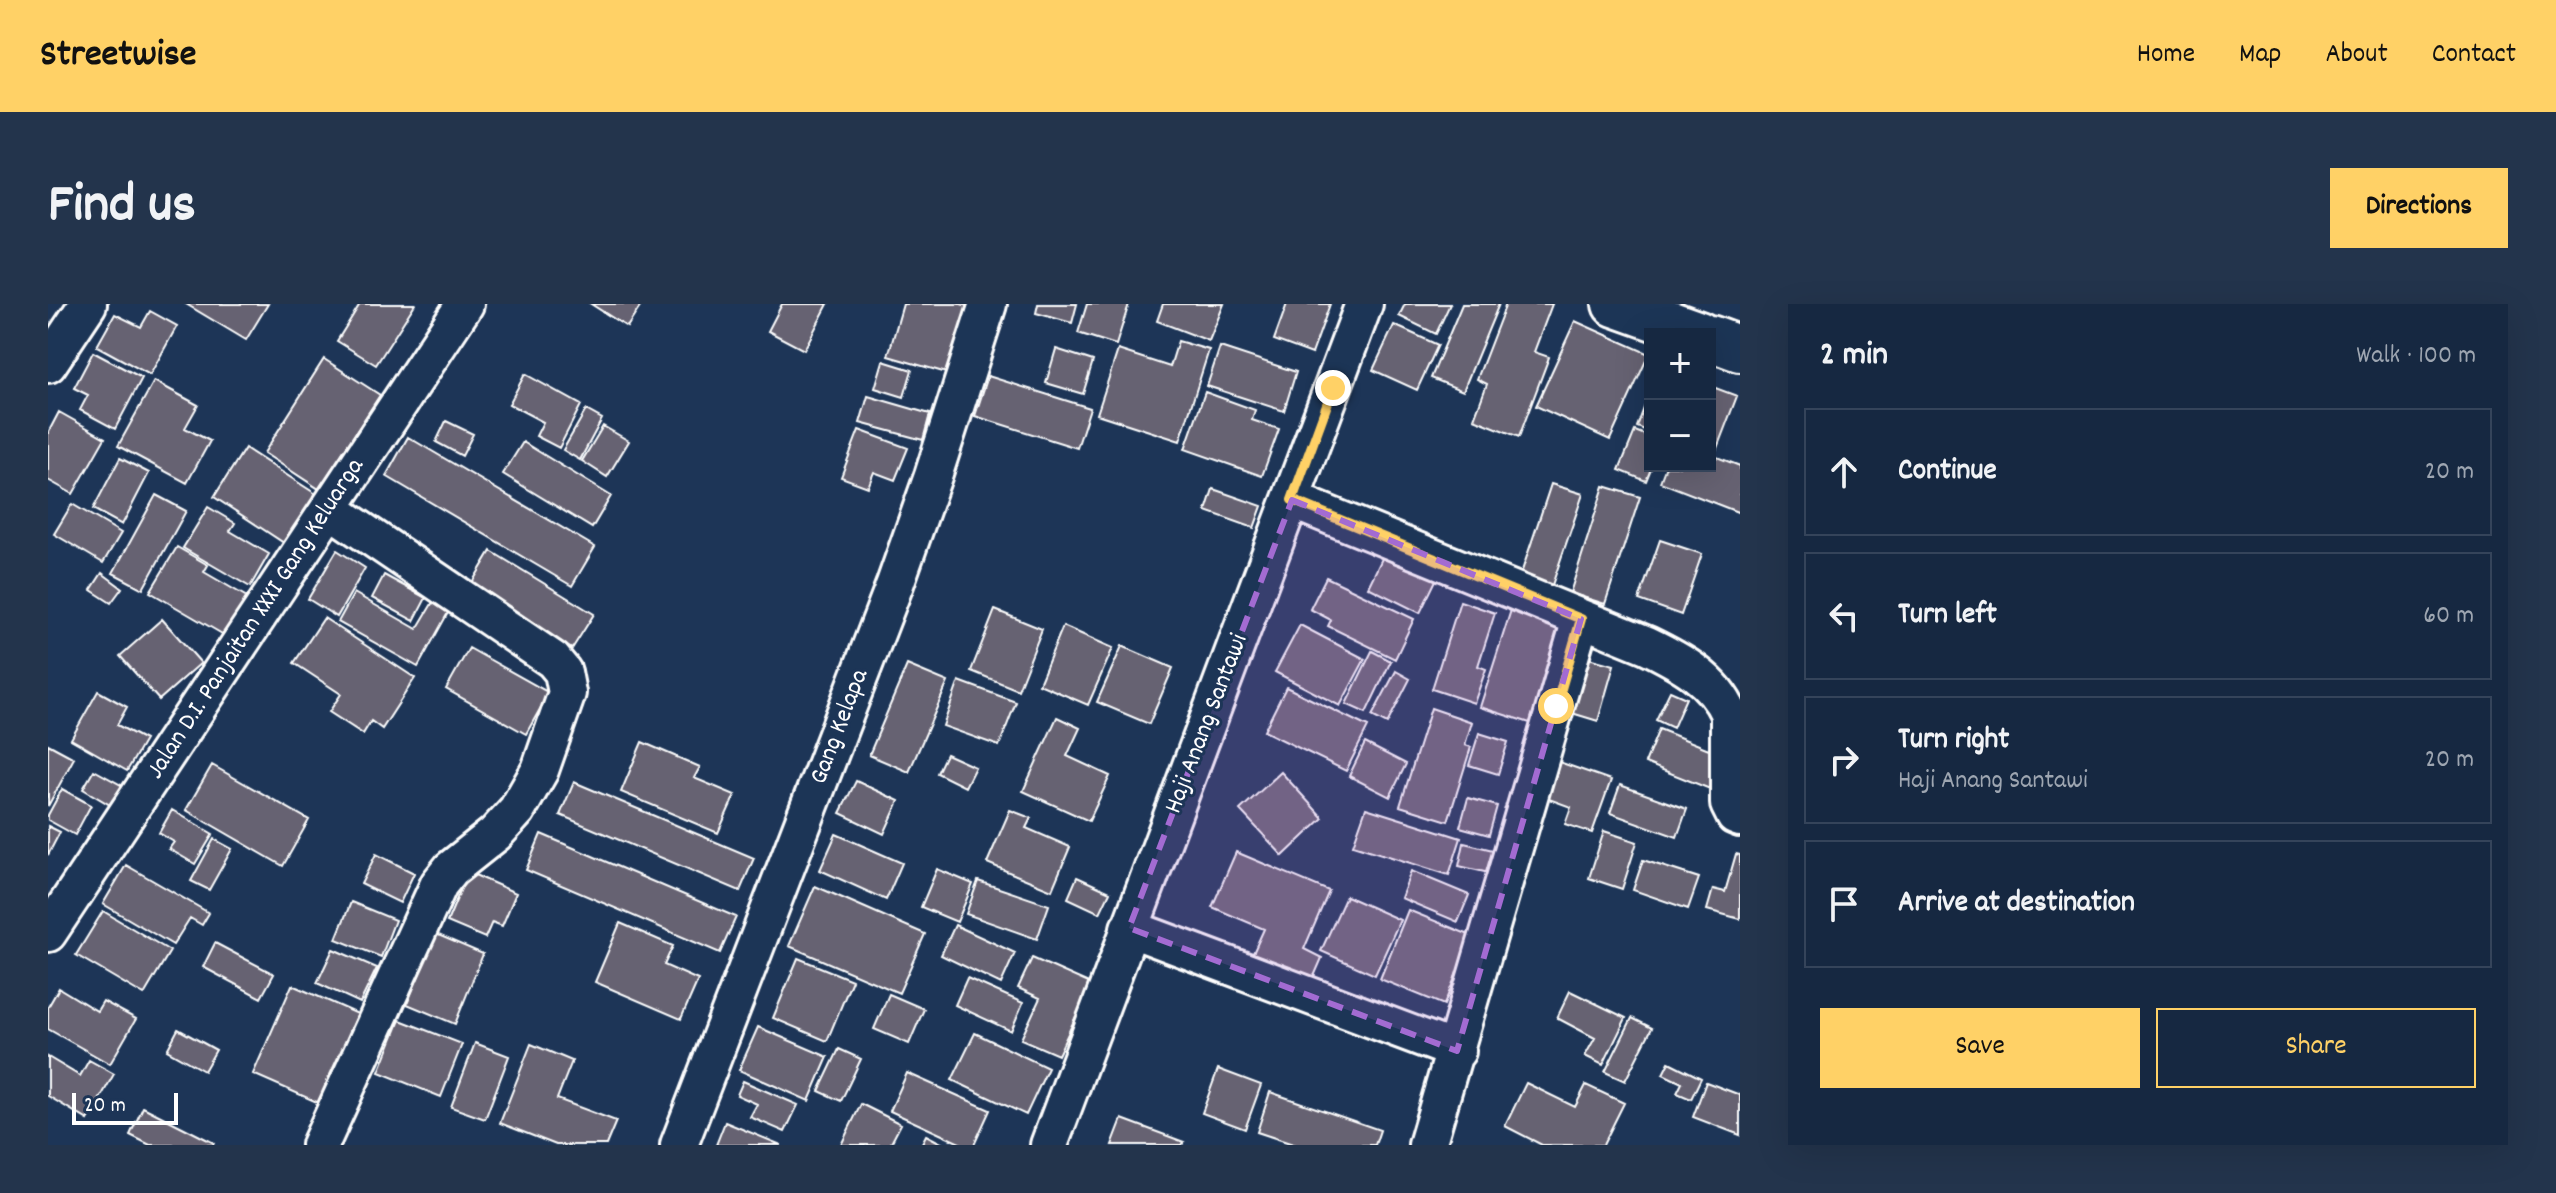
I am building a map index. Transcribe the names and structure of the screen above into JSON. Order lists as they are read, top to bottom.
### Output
{
  "streets": {
    "street": ["Jalan D.I. Panjaitan XXXI Gang Keluarga", "Haji Anang Santawi", "Gang Kelapa"]
  },
  "scale_bar": "20 m",
  "page": {
    "header": "Streetwise",
    "nav": [
      "Home",
      "Map",
      "About",
      "Contact"
    ],
    "title": "Find us",
    "buttons": [
      "Directions",
      ["Save", "Share"]
    ],
    "heading": ["2 min", "Walk · 100 m"],
    "map_buttons": ["+", "−"],
    "list": [
      ["Continue", "20 m"],
      ["Turn left", "60 m"],
      ["Turn right", "Haji Anang Santawi", "20 m"],
      "Arrive at destination"
    ],
    "scale": "20 m"
  }
}
